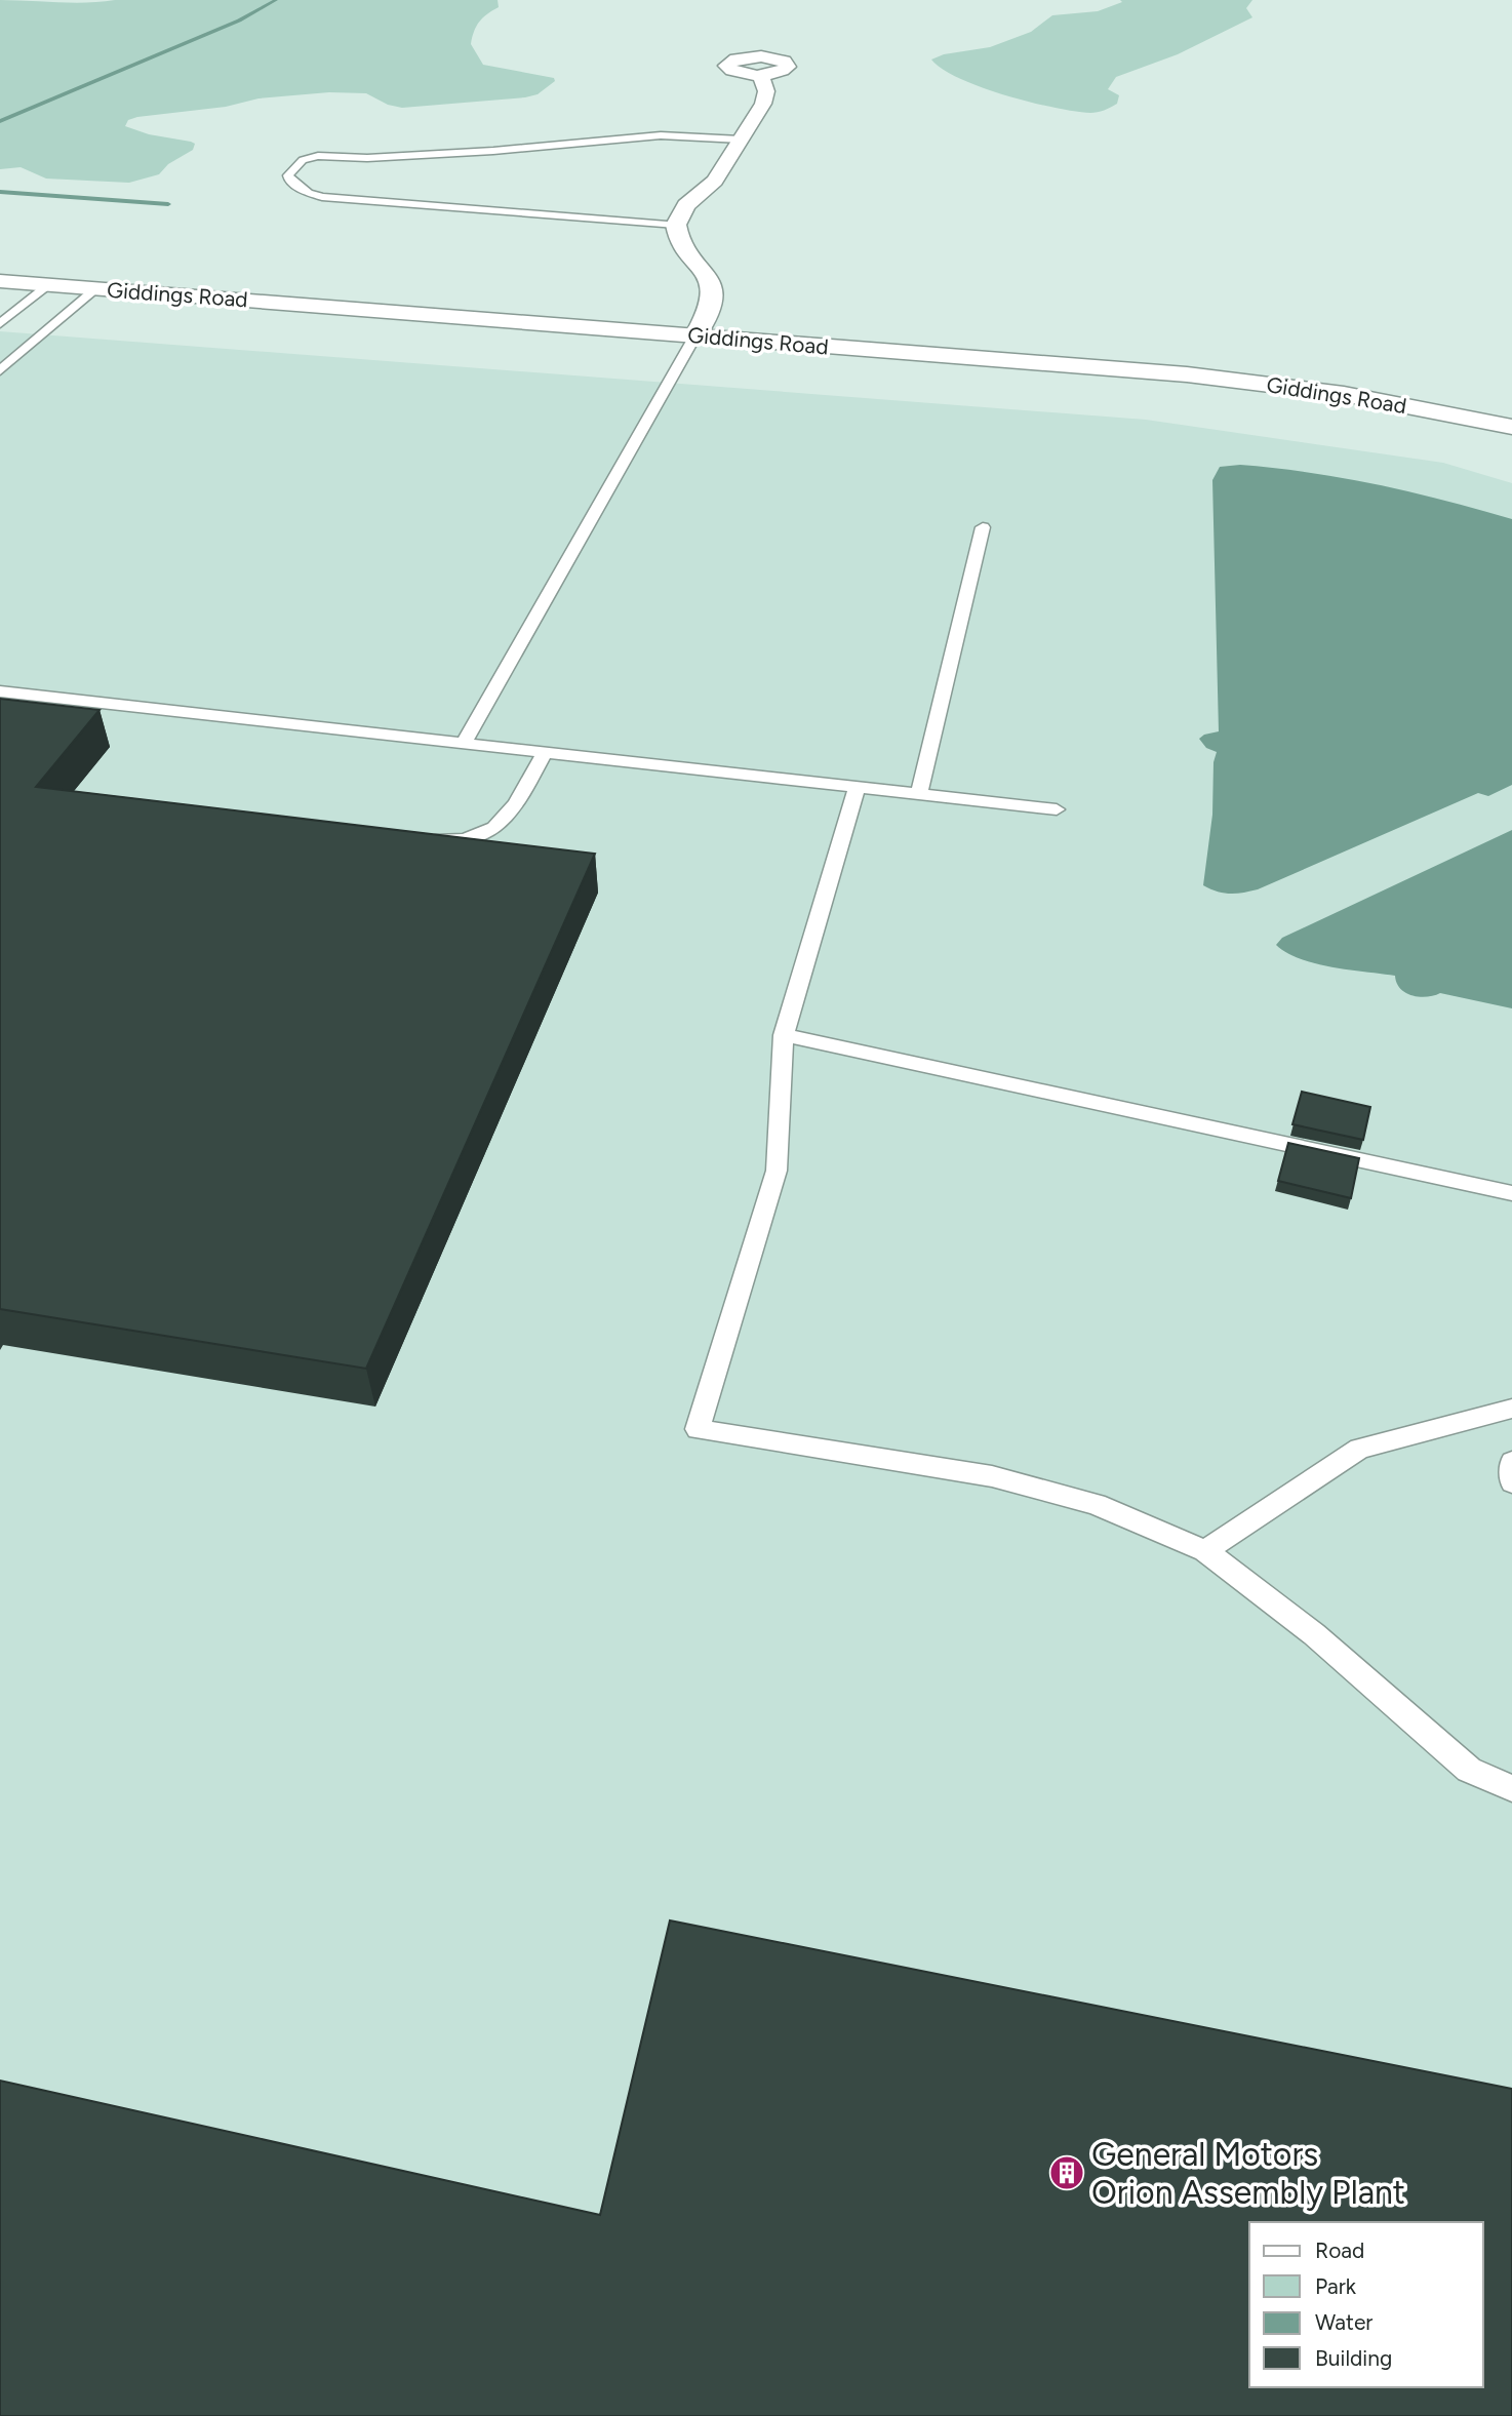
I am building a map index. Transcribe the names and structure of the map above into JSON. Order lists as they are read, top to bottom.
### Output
{
  "streets": {
    "main road": ["Giddings Road"]
  },
  "places": {
    "building": ["General Motors Orion Assembly Plant"]
  },
  "legend": [
    "Road",
    "Park",
    "Water",
    "Building"
  ]
}
